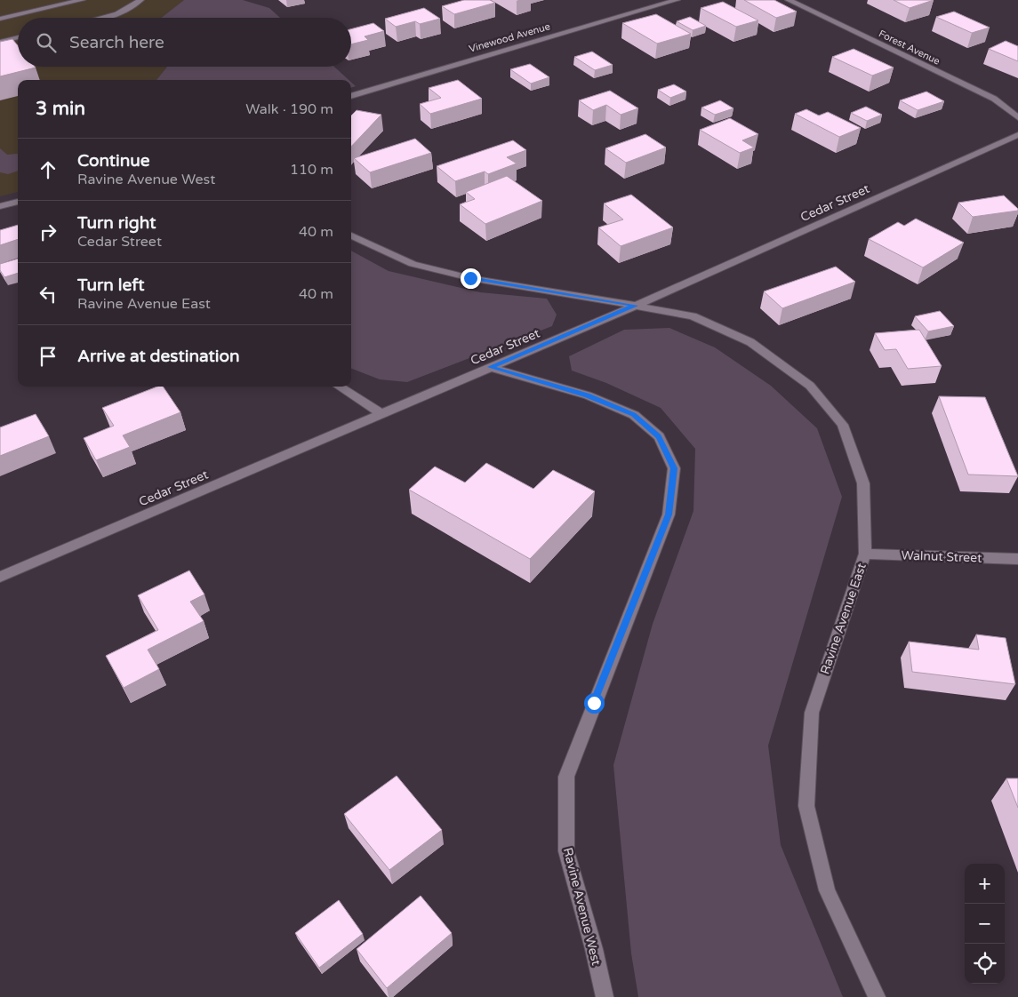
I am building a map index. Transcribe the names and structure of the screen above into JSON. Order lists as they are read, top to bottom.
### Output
{
  "streets": {
    "street": [
      "Vinewood Avenue",
      "Forest Avenue",
      "Cedar Street",
      "Walnut Street",
      "Ravine Avenue East",
      "Ravine Avenue West"
    ]
  },
  "crossings": [
    ["Cedar Street", "Ravine Avenue East"],
    ["Cedar Street", "Ravine Avenue West"],
    ["Walnut Street", "Ravine Avenue East"]
  ],
  "page": {
    "search": "Search here",
    "heading": ["3 min", "Walk · 190 m"],
    "list": [
      ["Continue", "Ravine Avenue West", "110 m"],
      ["Turn right", "Cedar Street", "40 m"],
      ["Turn left", "Ravine Avenue East", "40 m"],
      "Arrive at destination"
    ],
    "map_buttons": ["+", "−"]
  }
}
